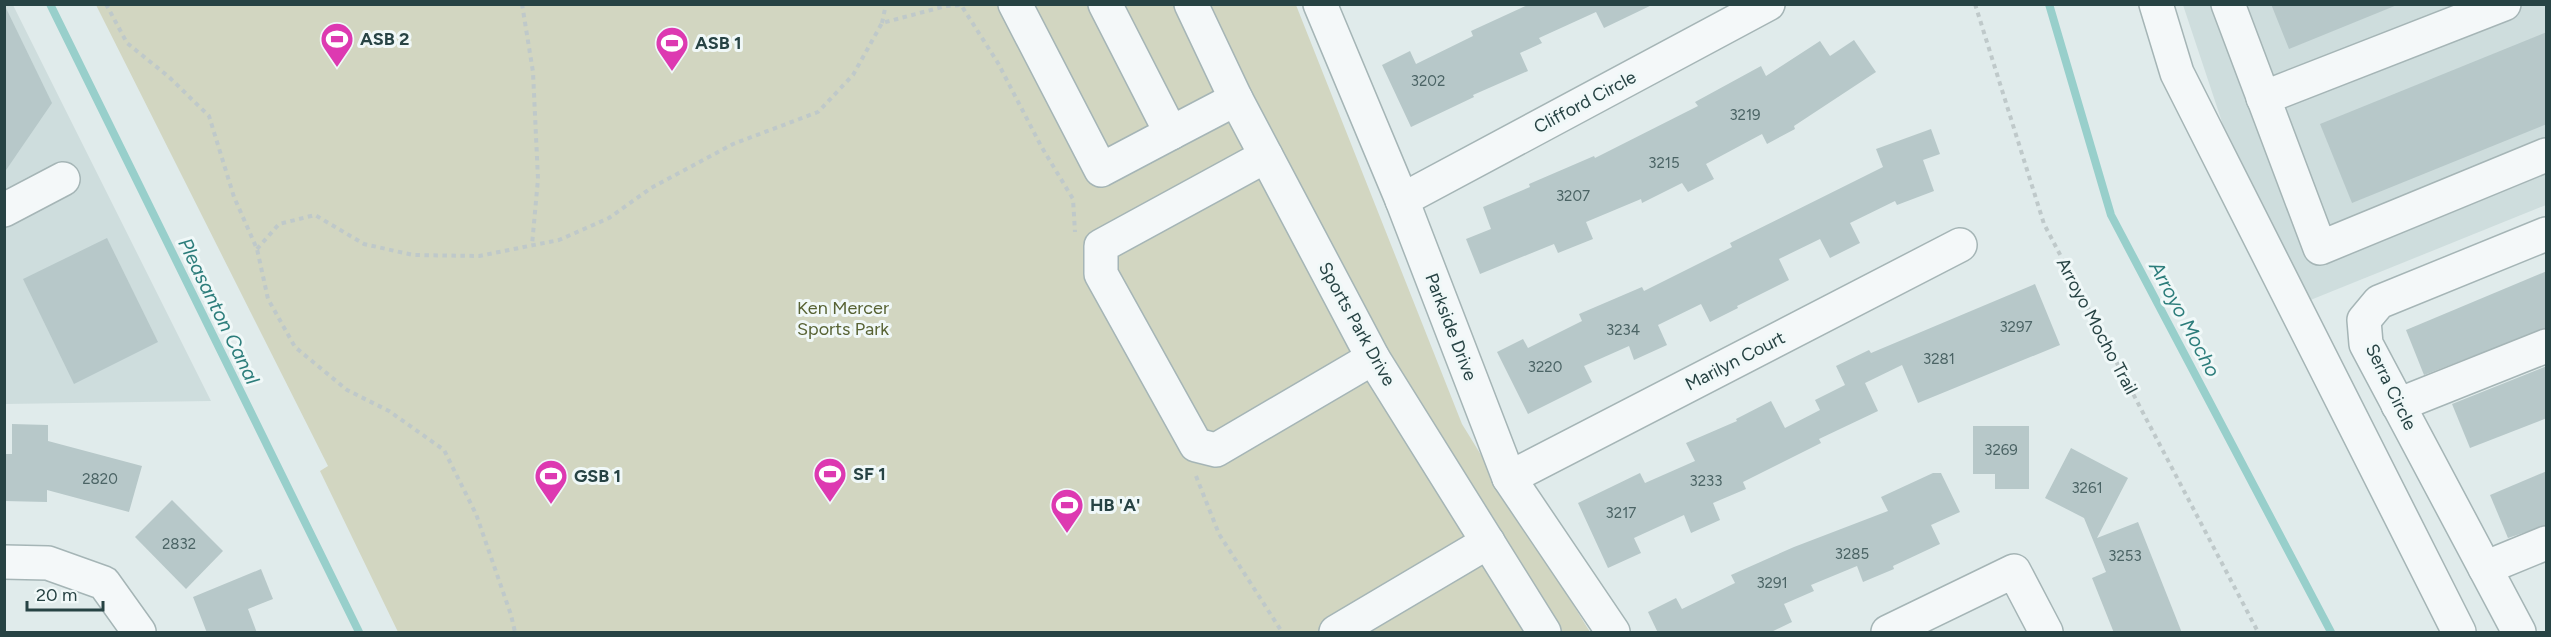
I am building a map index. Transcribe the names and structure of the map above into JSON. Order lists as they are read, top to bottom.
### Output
{
  "streets": {
    "street": [
      "Clifford Circle",
      "Sports Park Drive",
      "Parkside Drive",
      "Marilyn Court",
      "Serra Circle"
    ],
    "path": ["Arroyo Mocho Trail"]
  },
  "crossings": [
    ["Clifford Circle", "Parkside Drive"],
    ["Parkside Drive", "Marilyn Court"]
  ],
  "water": ["Pleasanton Canal", "Arroyo Mocho"],
  "parks": ["Ken Mercer Sports Park"],
  "places": {
    "sports": [
      "ASB 2",
      "ASB 1",
      "SF 1",
      "GSB 1",
      "HB 'A'"
    ]
  },
  "house_numbers": [
    "3202",
    "3219",
    "3215",
    "3207",
    "3297",
    "3234",
    "3281",
    "3220",
    "3269",
    "2820",
    "3233",
    "3261",
    "3217",
    "2832",
    "3285",
    "3253",
    "3291"
  ],
  "scale_bar": "20 m"
}
